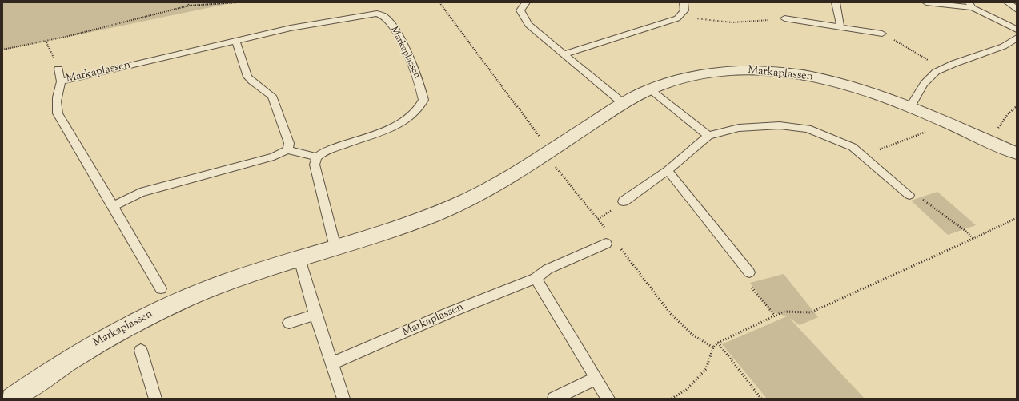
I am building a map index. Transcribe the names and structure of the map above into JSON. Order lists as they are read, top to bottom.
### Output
{
  "streets": {
    "street": ["Markaplassen"]
  }
}
